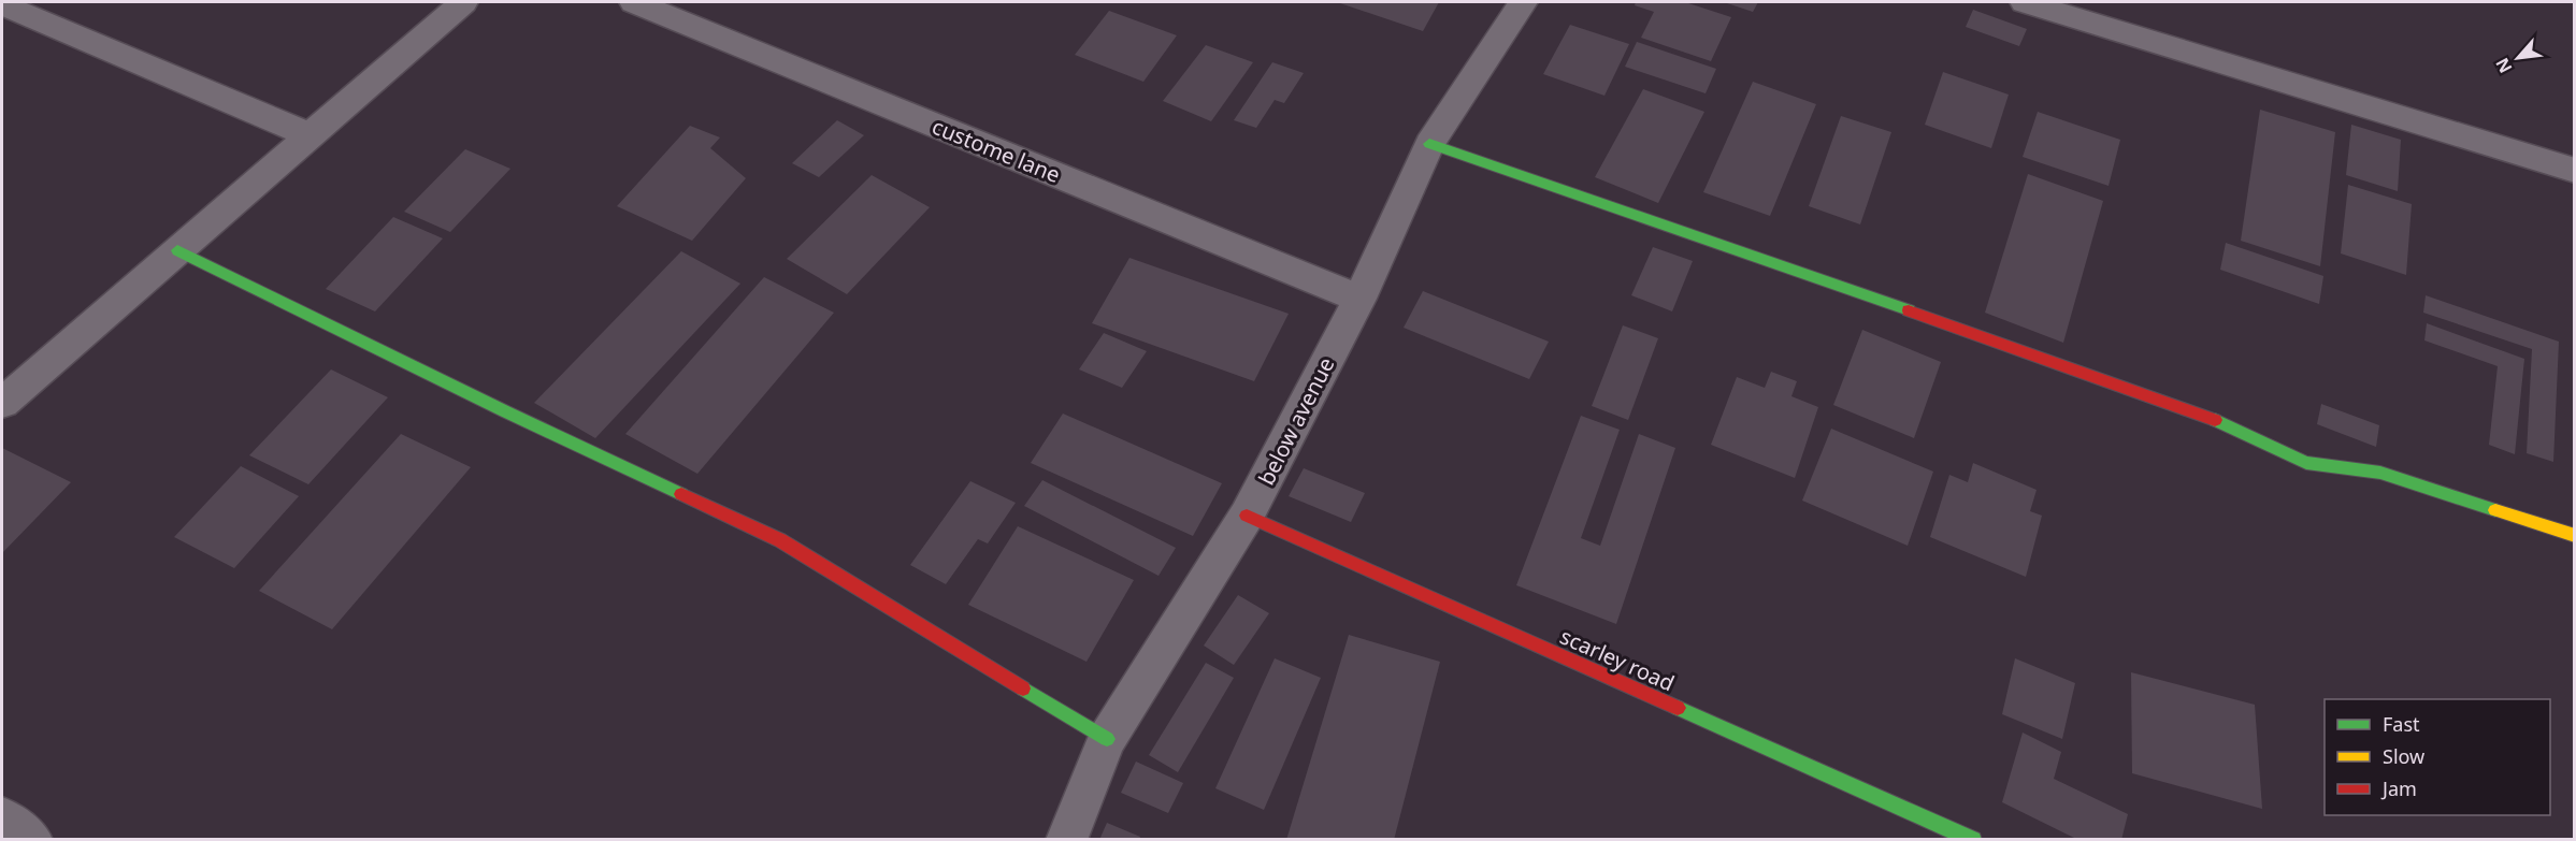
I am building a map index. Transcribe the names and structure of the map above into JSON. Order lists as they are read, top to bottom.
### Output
{
  "streets": {
    "street": ["custome lane", "below avenue", "scarley road"]
  },
  "crossings": [
    ["custome lane", "below avenue"],
    ["below avenue", "scarley road"]
  ],
  "legend": ["Fast", "Slow", "Jam"],
  "north": "bottom left"
}
